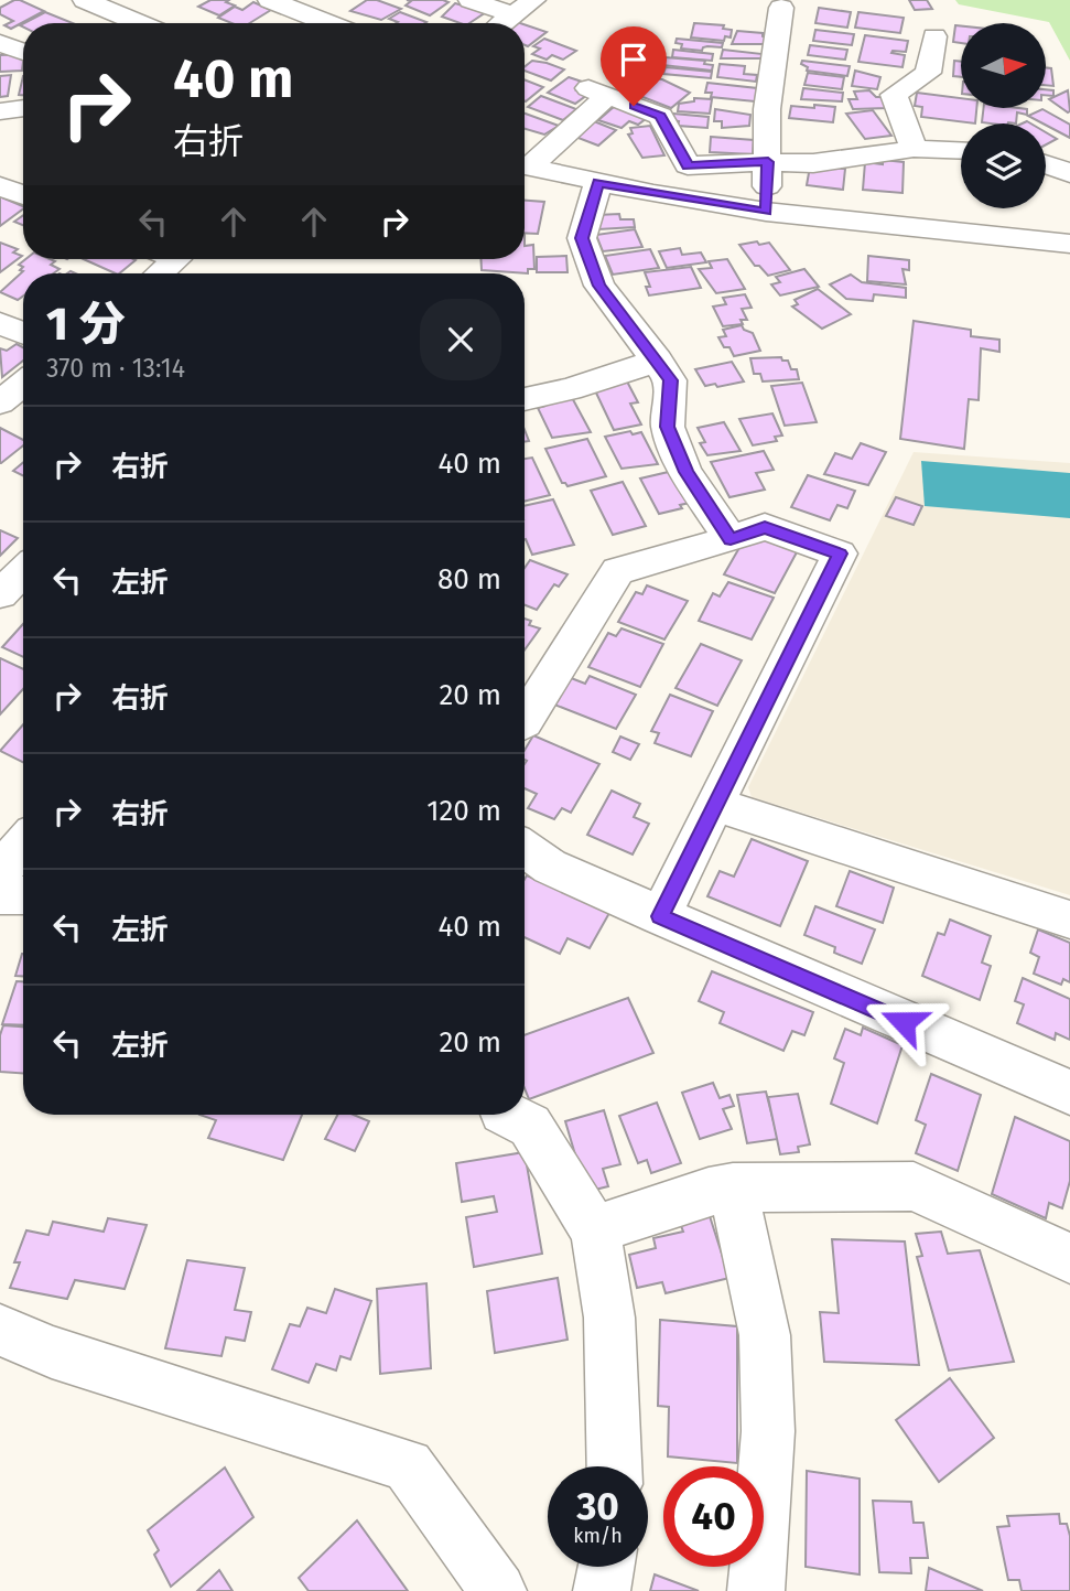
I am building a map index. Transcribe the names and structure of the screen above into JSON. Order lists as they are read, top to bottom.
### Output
{
  "north": "right",
  "page": {
    "turn": ["40 m", "右折"],
    "heading": ["1 分", "370 m · 13:14"],
    "list": [
      {
        "name": "右折",
        "value": "40 m"
      },
      {
        "name": "左折",
        "value": "80 m"
      },
      {
        "name": "右折",
        "value": "20 m"
      },
      {
        "name": "右折",
        "value": "120 m"
      },
      {
        "name": "左折",
        "value": "40 m"
      },
      {
        "name": "左折",
        "value": "20 m"
      }
    ],
    "speed": "30 km/h",
    "limit": "40"
  }
}
